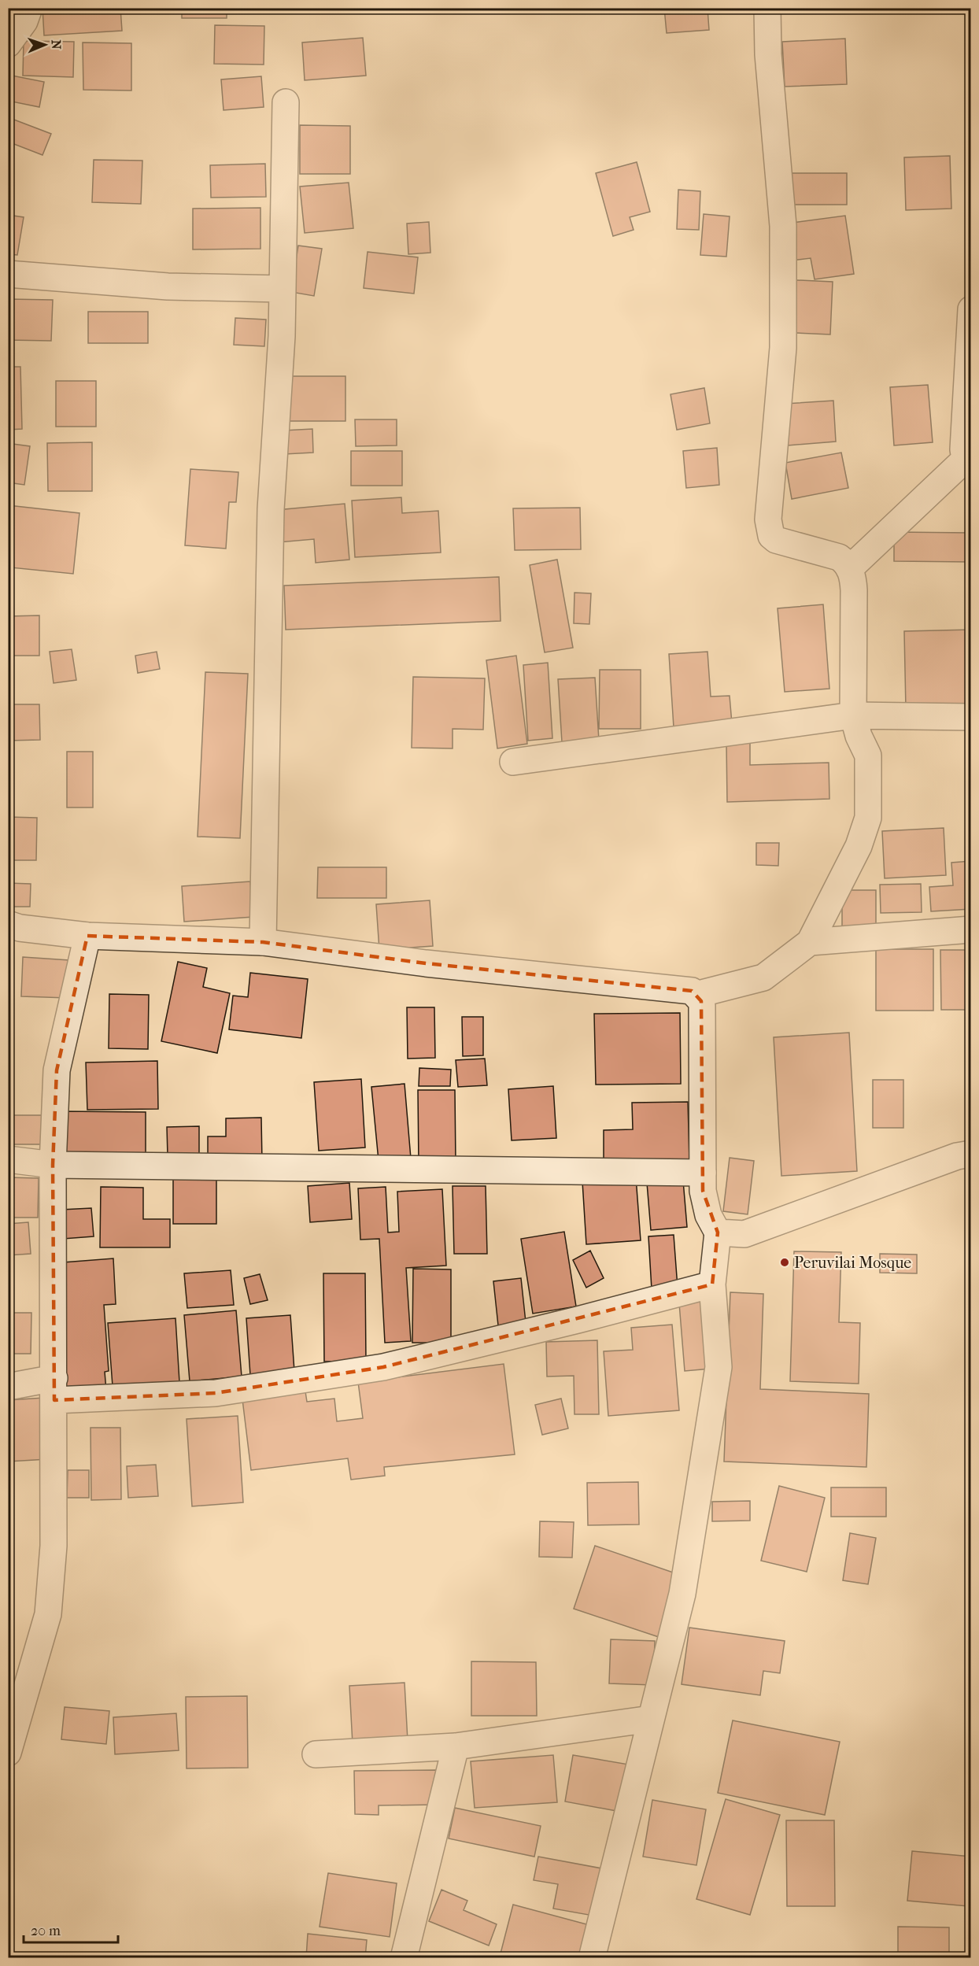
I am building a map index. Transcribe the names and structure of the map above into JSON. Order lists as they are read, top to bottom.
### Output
{
  "places": ["Peruvilai Mosque"],
  "scale_bar": "20 m",
  "north": "right"
}
